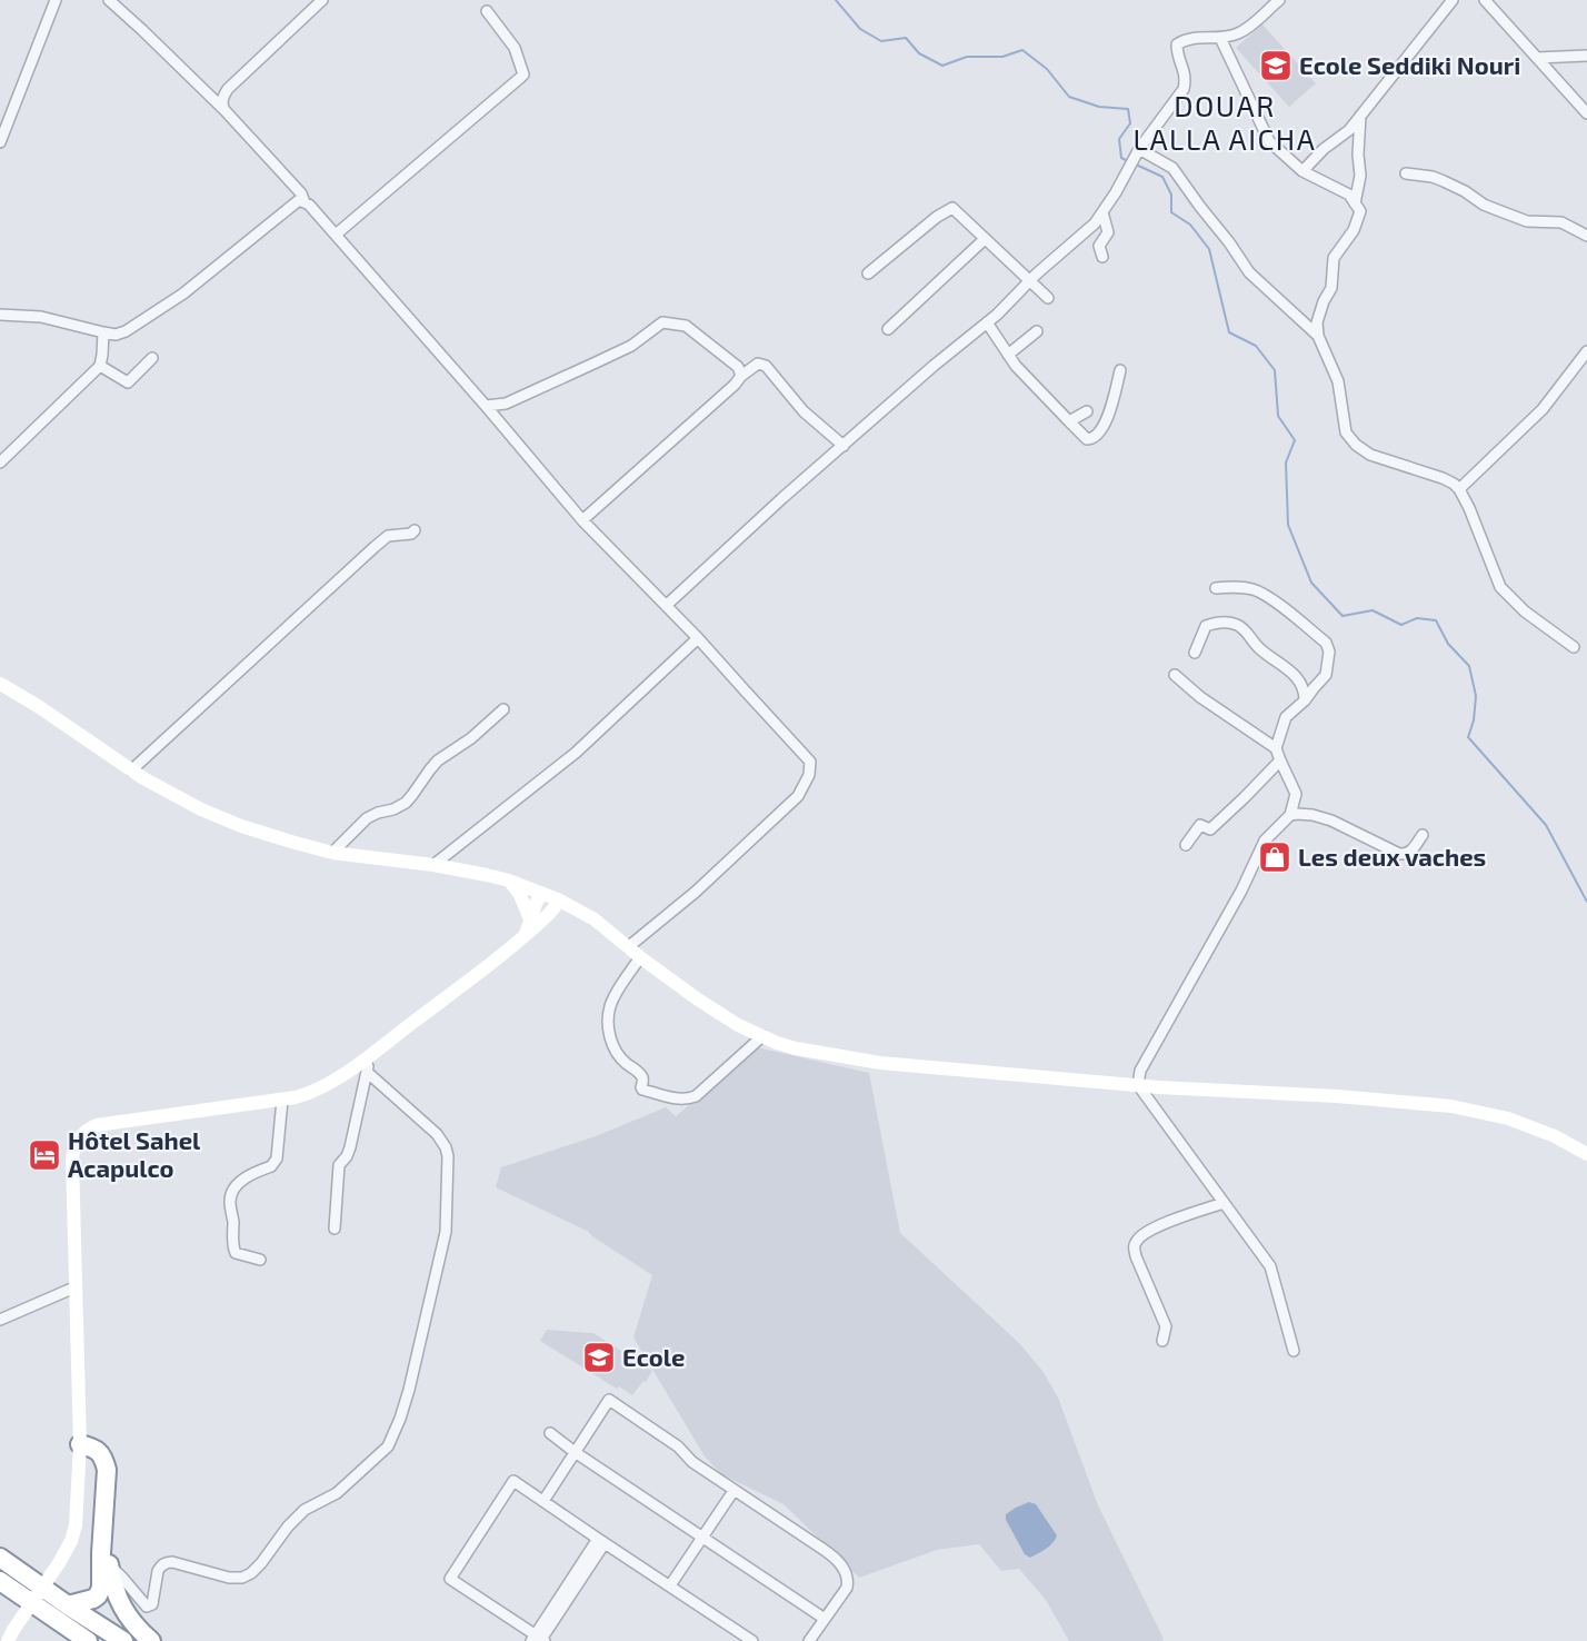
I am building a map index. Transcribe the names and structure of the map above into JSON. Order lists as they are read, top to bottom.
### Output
{
  "districts": ["DOUAR LALLA AICHA"],
  "places": {
    "school or university": ["Ecole Seddiki Nouri", "Ecole"],
    "shop": ["Les deux vaches"],
    "hotel": ["Hôtel Sahel Acapulco"]
  }
}
